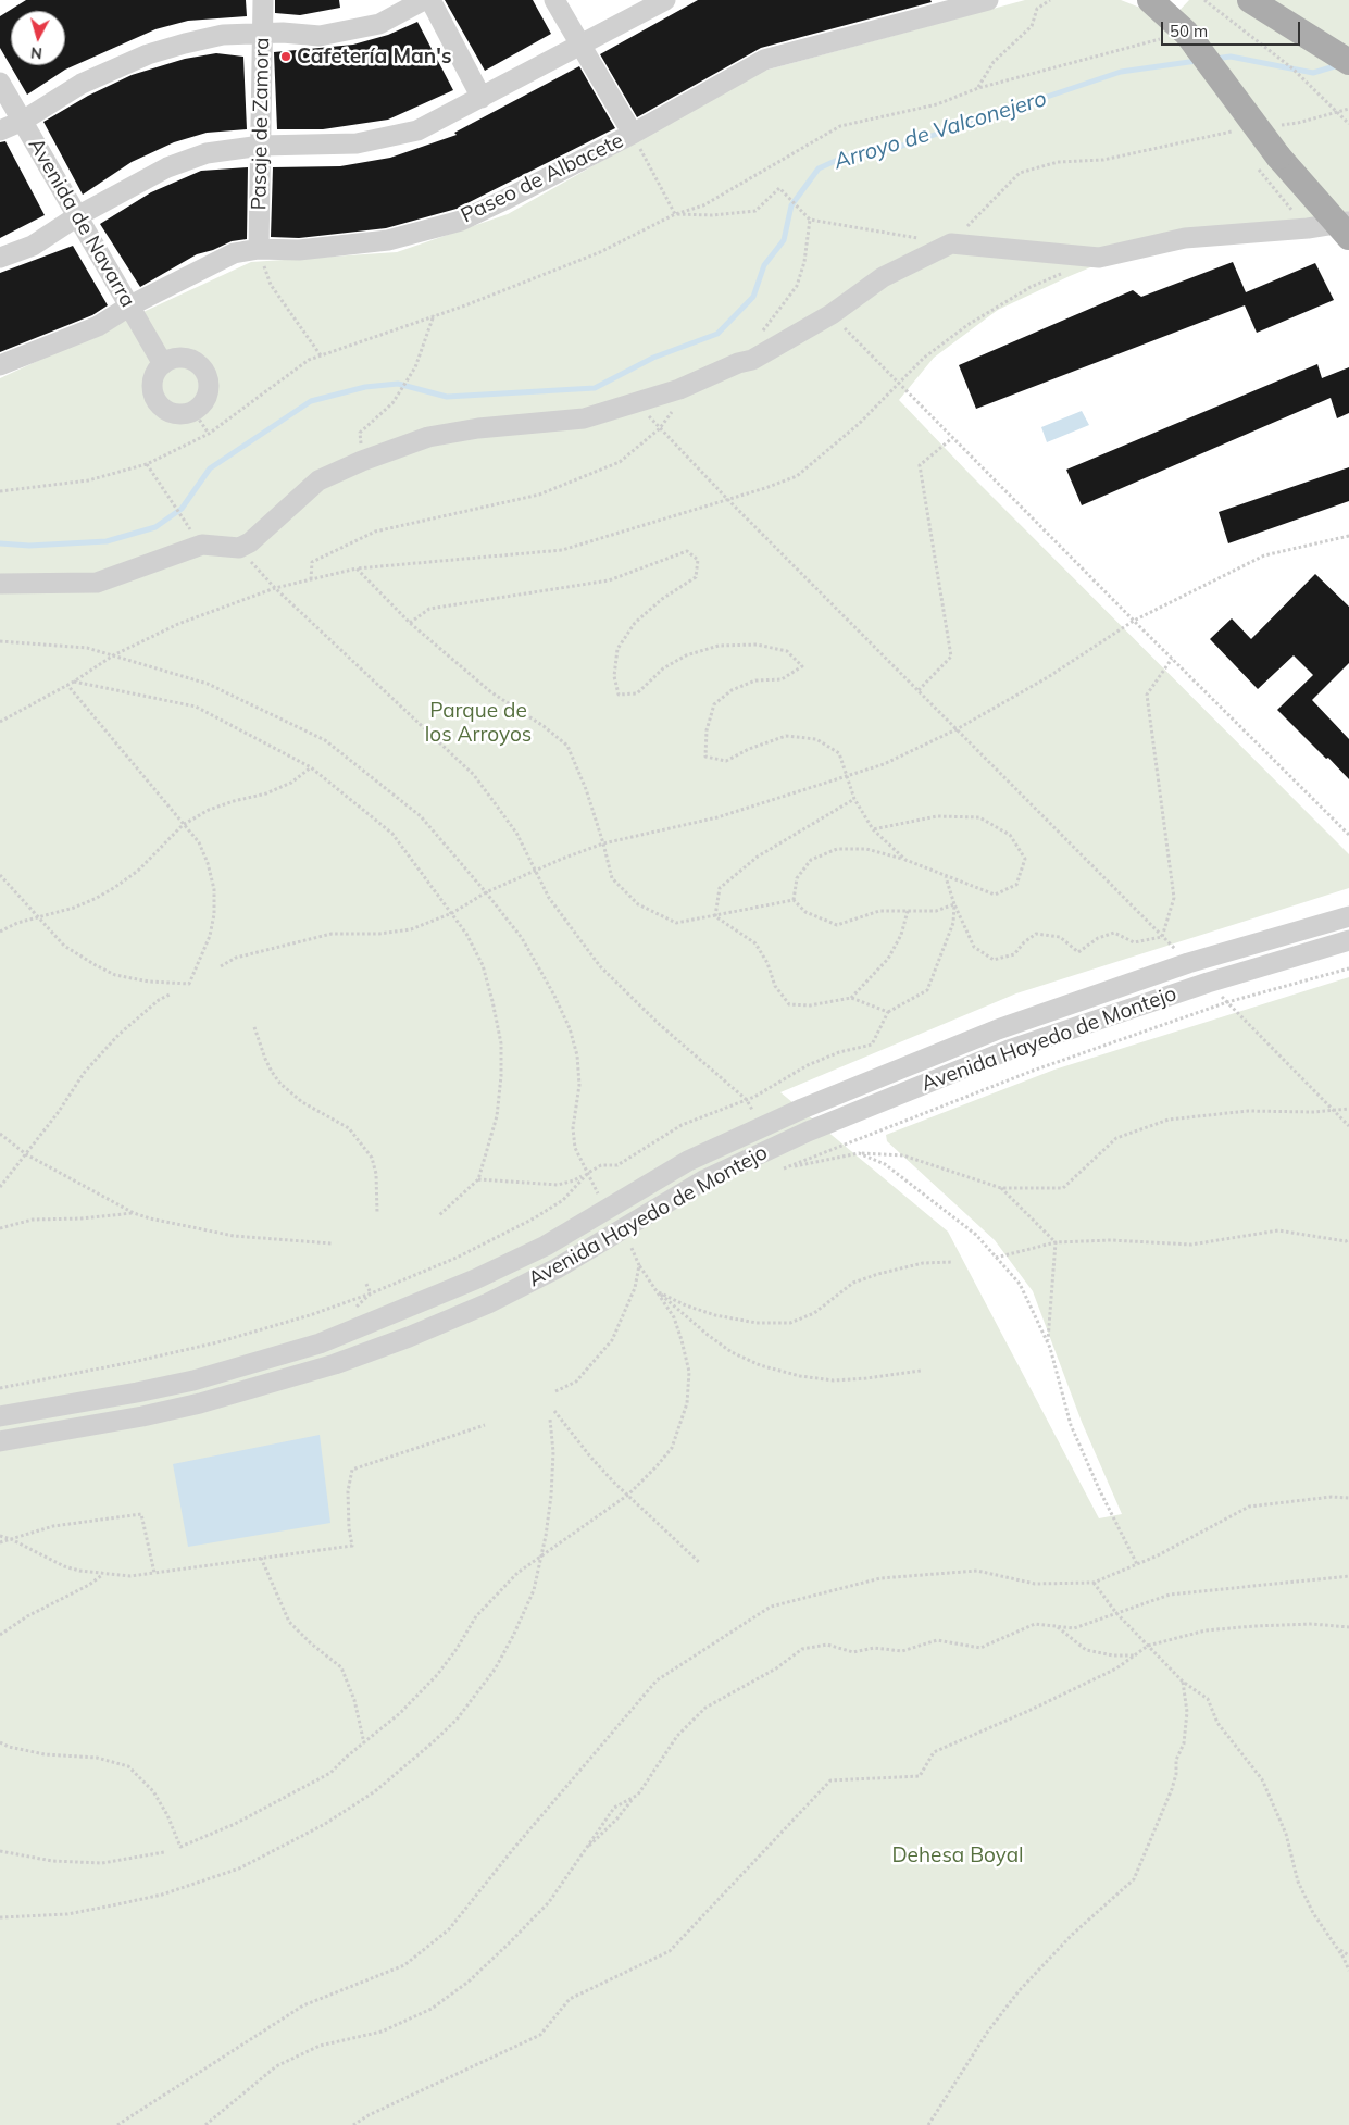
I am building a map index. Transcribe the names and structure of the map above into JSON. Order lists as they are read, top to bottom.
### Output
{
  "streets": {
    "street": [
      "Pasaje de Zamora",
      "Paseo de Albacete",
      "Avenida de Navarra",
      "Avenida Hayedo de Montejo"
    ]
  },
  "crossings": [
    ["Pasaje de Zamora", "Paseo de Albacete"],
    ["Paseo de Albacete", "Avenida de Navarra"]
  ],
  "water": ["Arroyo de Valconejero"],
  "parks": ["Parque de los Arroyos", "Dehesa Boyal"],
  "places": ["Cafetería Man's"],
  "scale_bar": "50 m",
  "north": "bottom"
}
